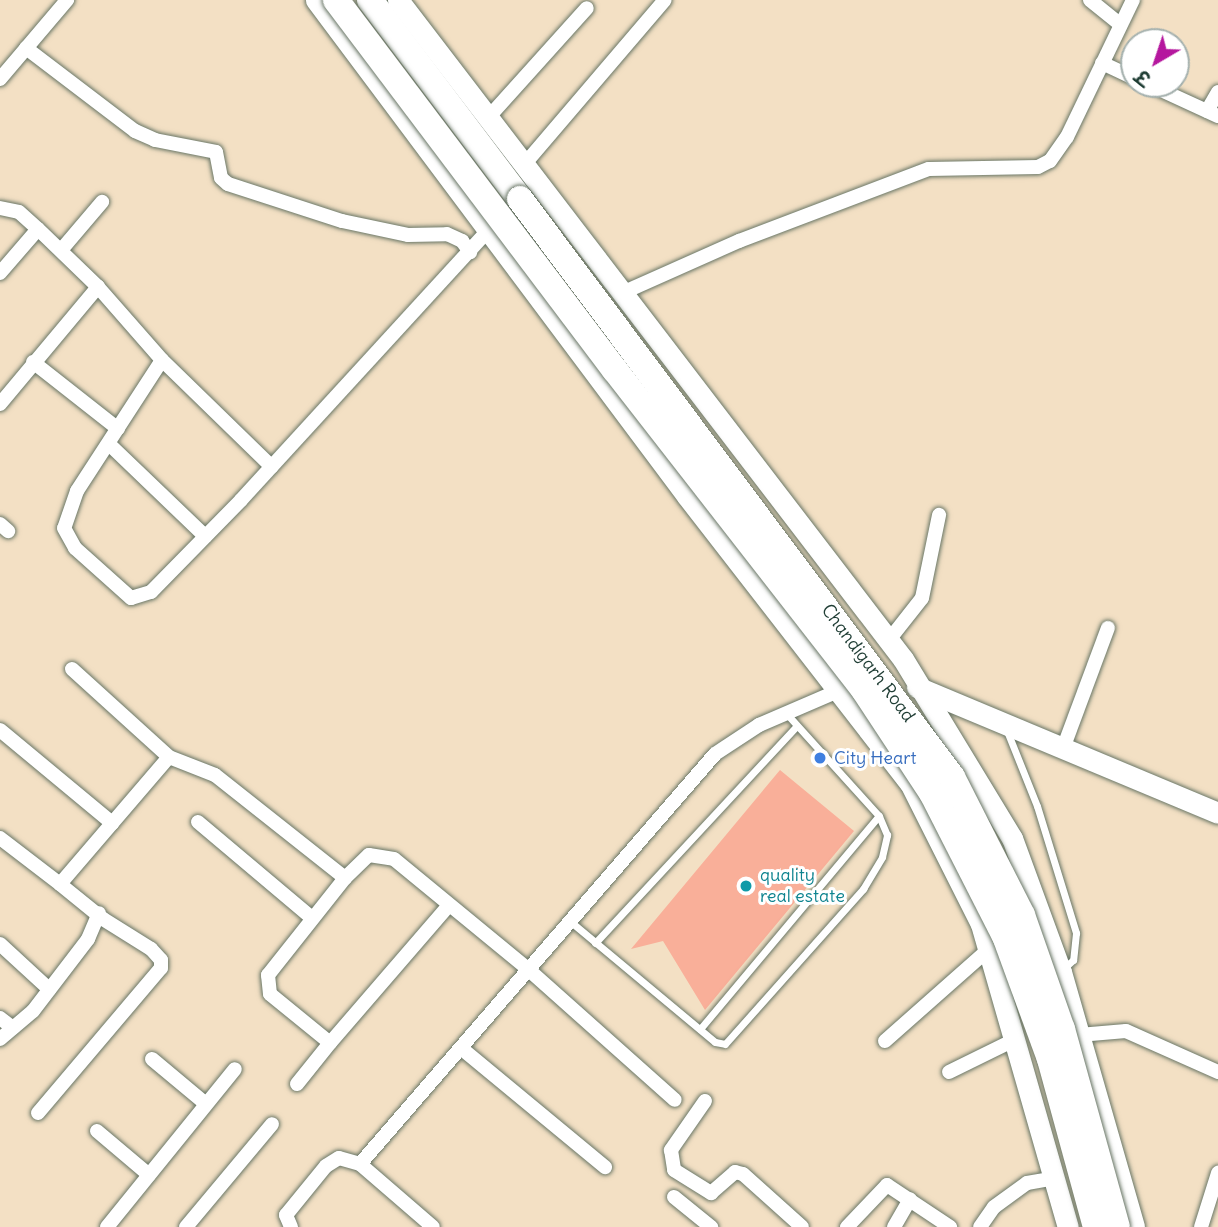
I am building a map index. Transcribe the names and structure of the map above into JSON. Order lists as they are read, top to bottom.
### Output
{
  "streets": {
    "highway": ["Chandigarh Road"]
  },
  "places": ["City Heart", "quality real estate"],
  "north": "bottom left"
}
